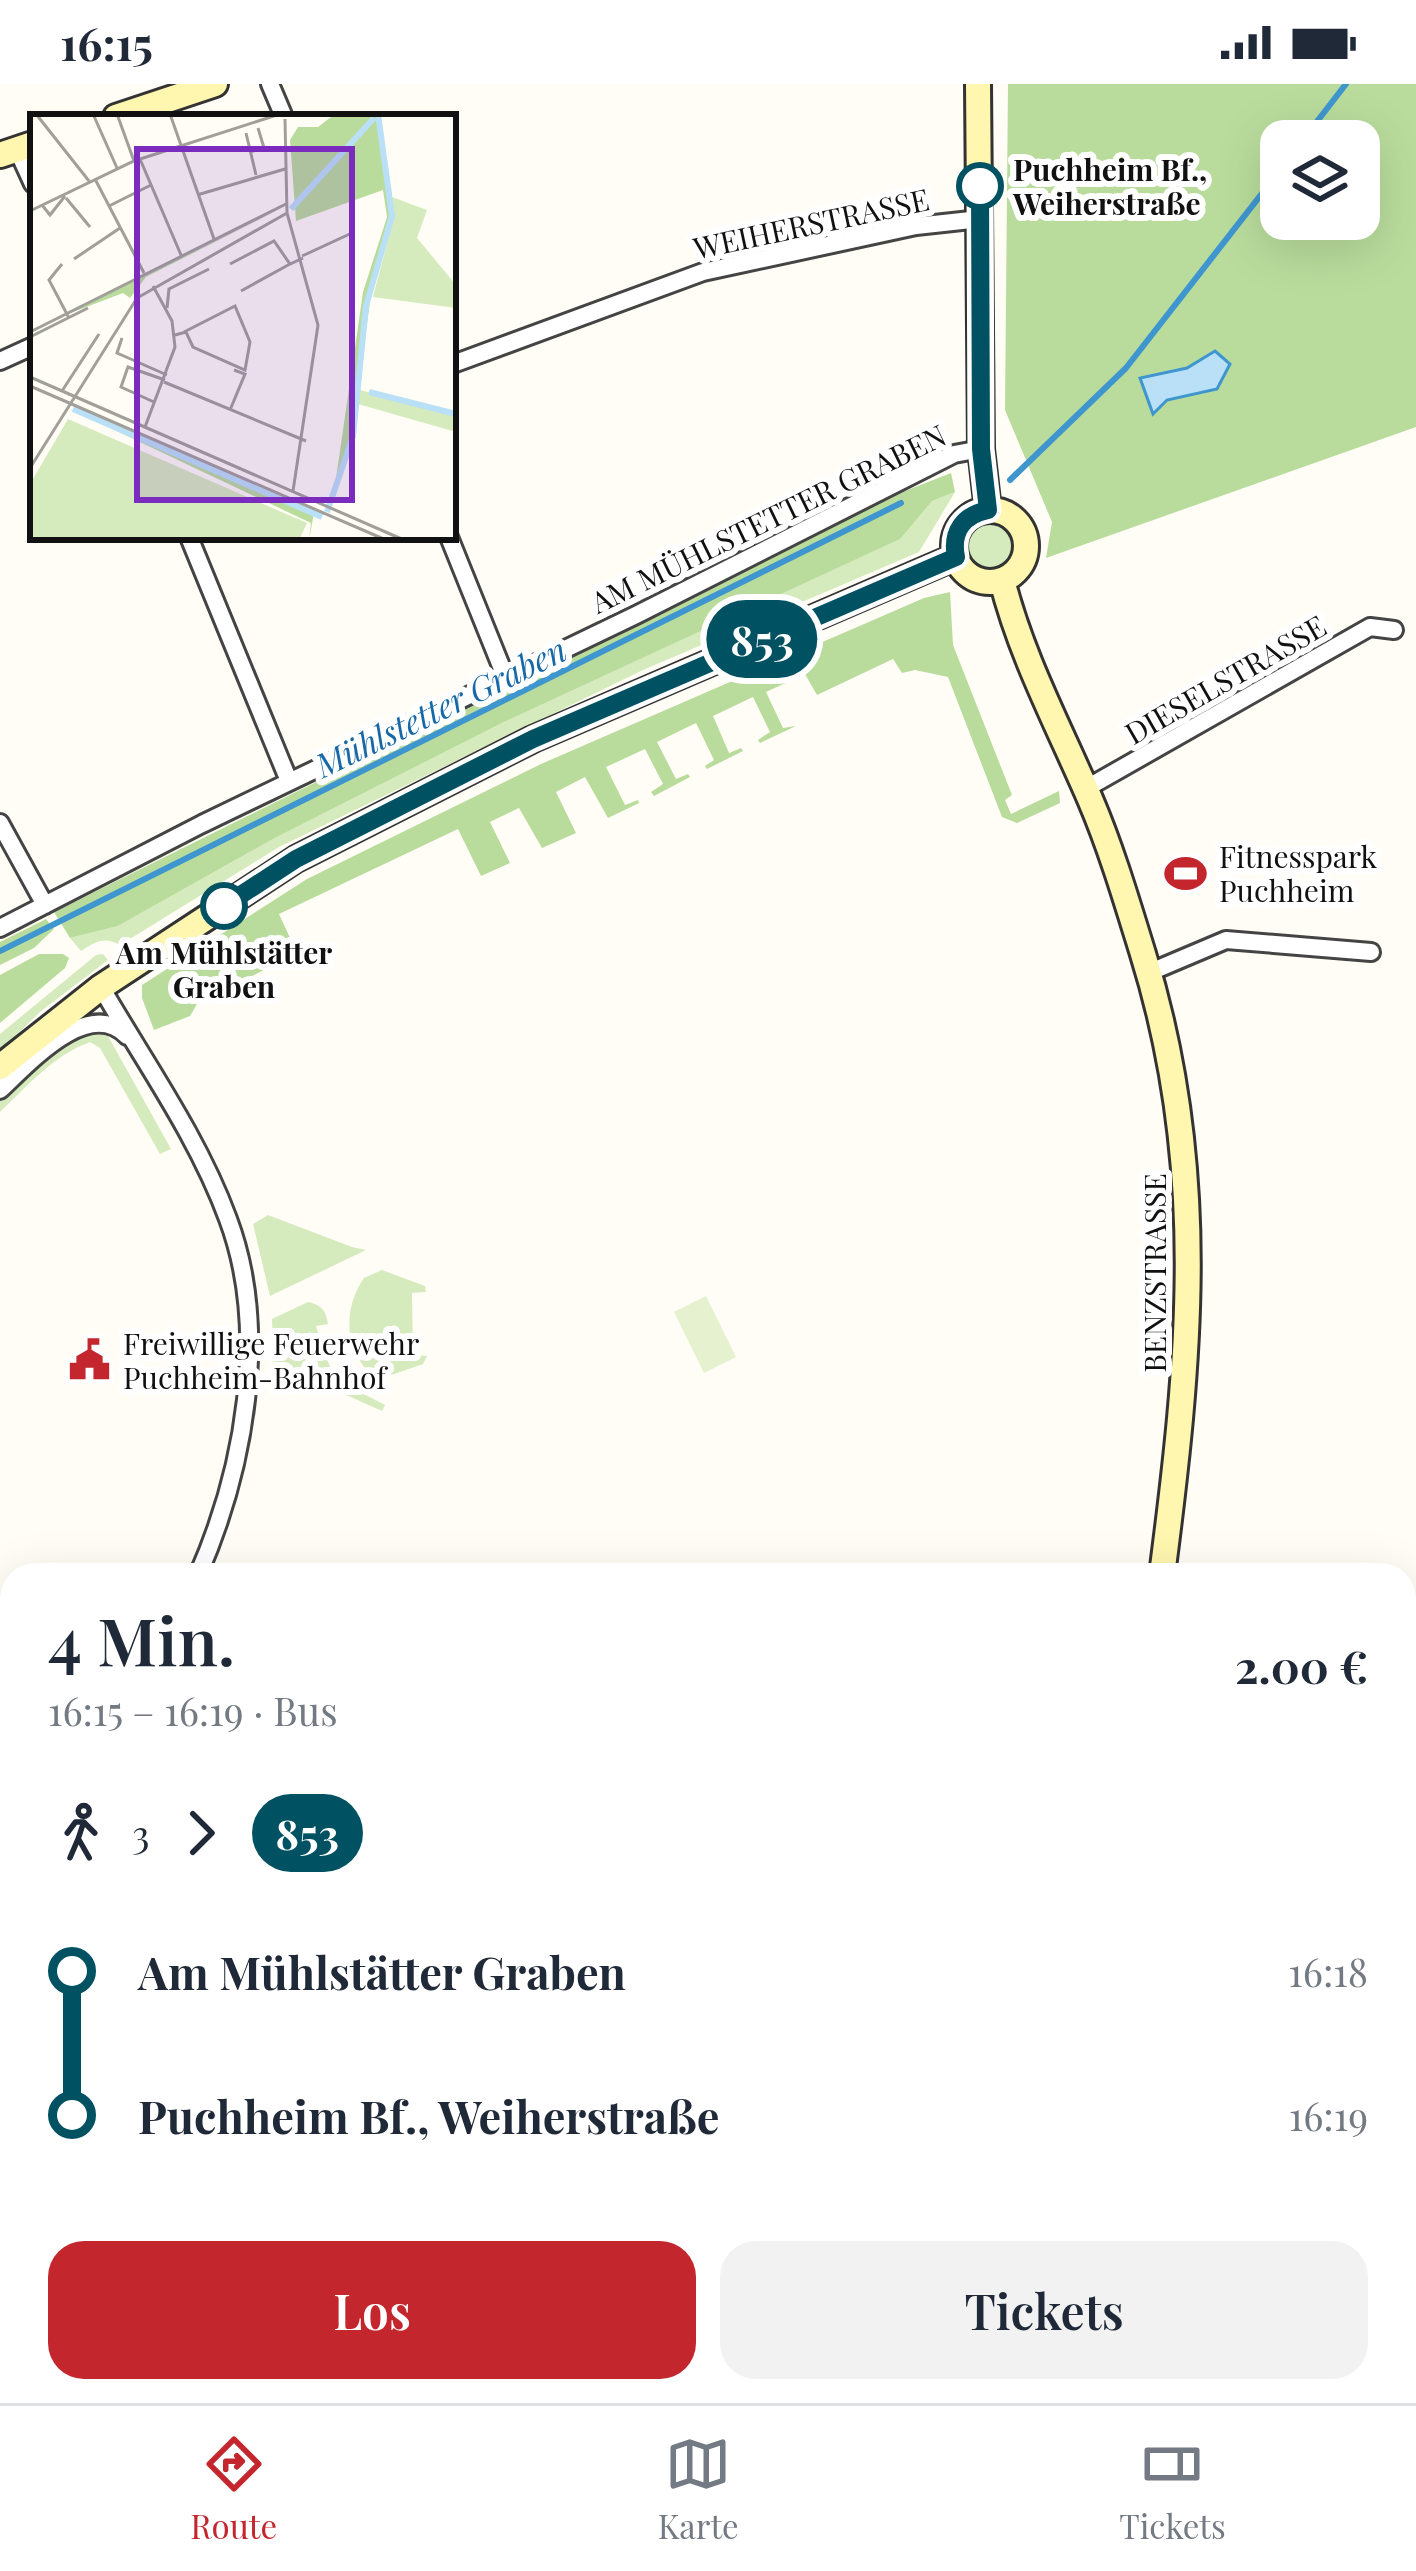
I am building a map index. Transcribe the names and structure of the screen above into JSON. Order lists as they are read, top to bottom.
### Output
{
  "streets": {
    "street": [
      "WEIHERSTRASSE",
      "AM MÜHLSTETTER GRABEN",
      "DIESELSTRASSE",
      "BENZSTRASSE"
    ]
  },
  "crossings": [
    ["DIESELSTRASSE", "BENZSTRASSE"]
  ],
  "water": ["Mühlstetter Graben"],
  "places": {
    "other": ["Puchheim Bf., Weiherstraße", "Am Mühlstätter Graben"],
    "sports": ["Fitnesspark Puchheim"],
    "public building": ["Freiwillige Feuerwehr Puchheim-Bahnhof"]
  },
  "lines": ["bus line 853"],
  "page": {
    "status": "16:15",
    "on_map": "853",
    "heading": ["4 Min.", "16:15 – 16:19 · Bus", "2.00 €"],
    "legs": ["3", "853"],
    "list": [
      {
        "name": "Am Mühlstätter Graben",
        "value": "16:18"
      },
      {
        "name": "Puchheim Bf., Weiherstraße",
        "value": "16:19"
      }
    ],
    "buttons": ["Los", "Tickets"],
    "tabs": ["Route", "Karte", "Tickets"]
  }
}
